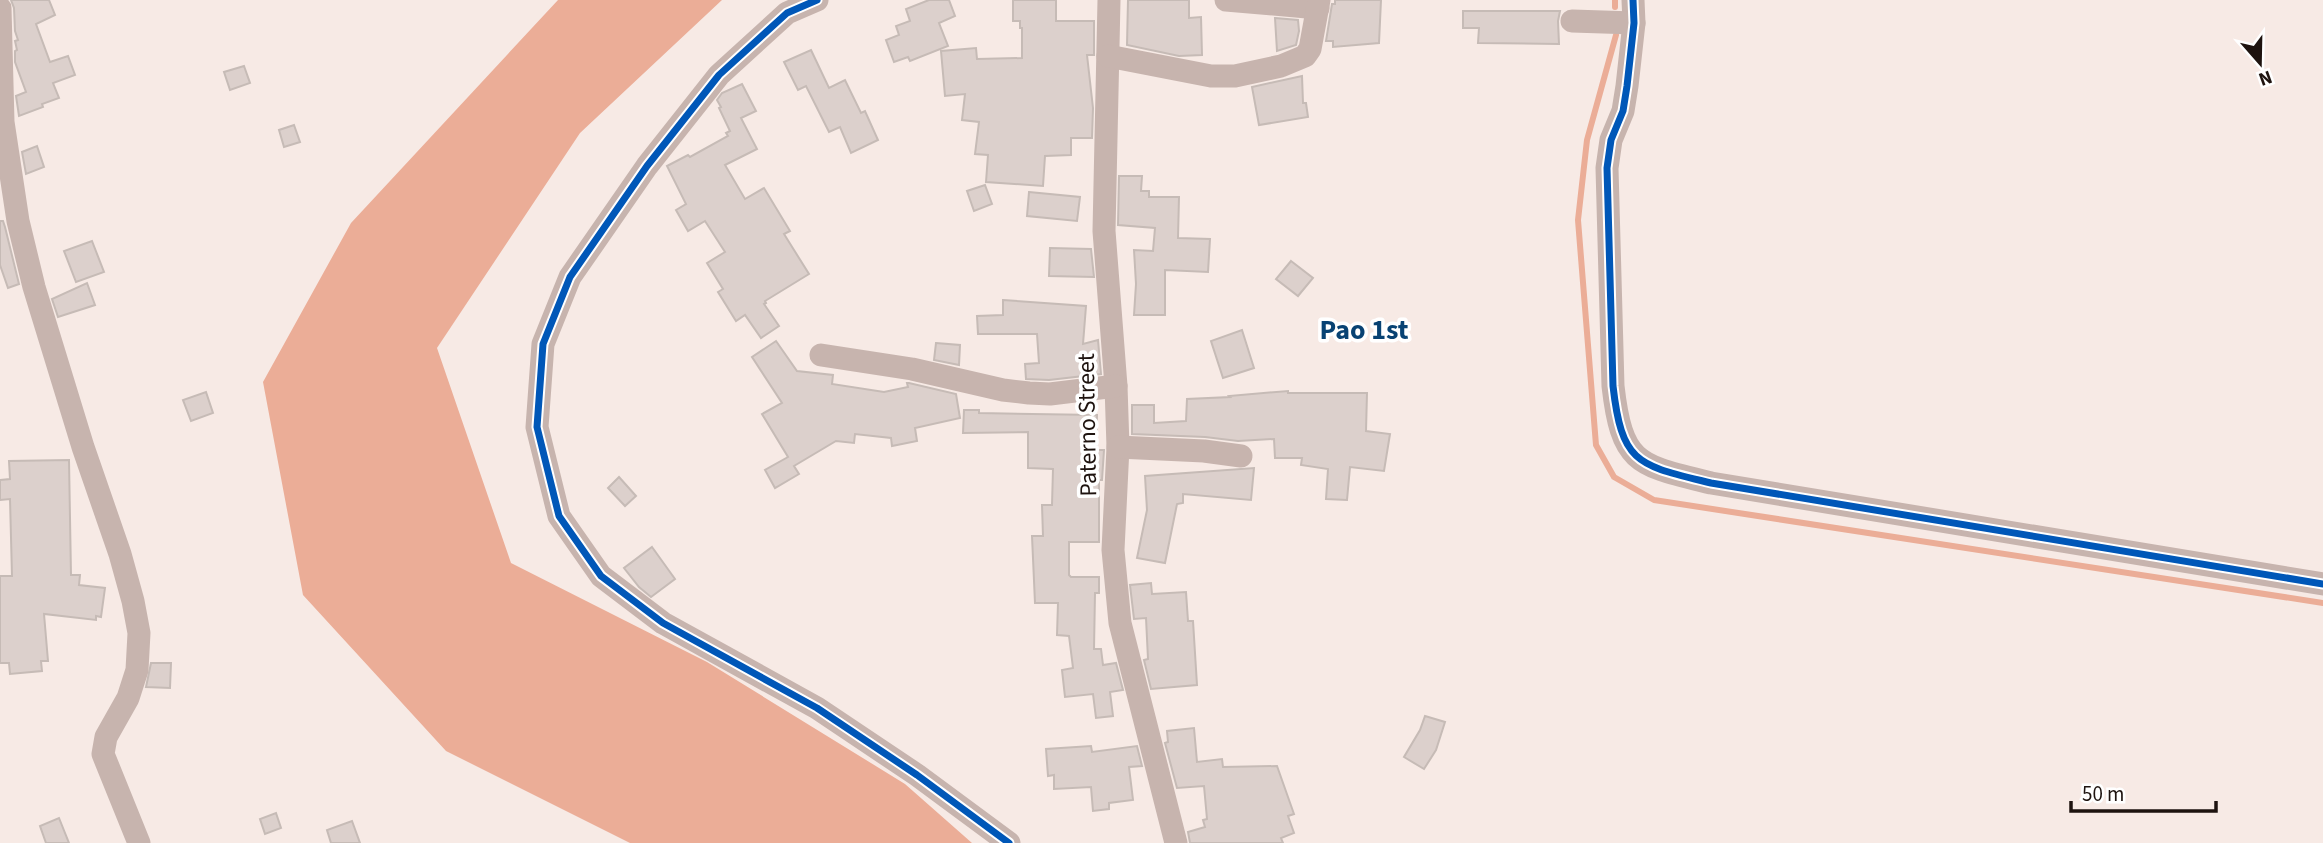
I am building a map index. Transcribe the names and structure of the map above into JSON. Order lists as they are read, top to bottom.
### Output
{
  "streets": {
    "street": ["Paterno Street"]
  },
  "districts": ["Pao 1st"],
  "scale_bar": "50 m",
  "north": "bottom"
}
